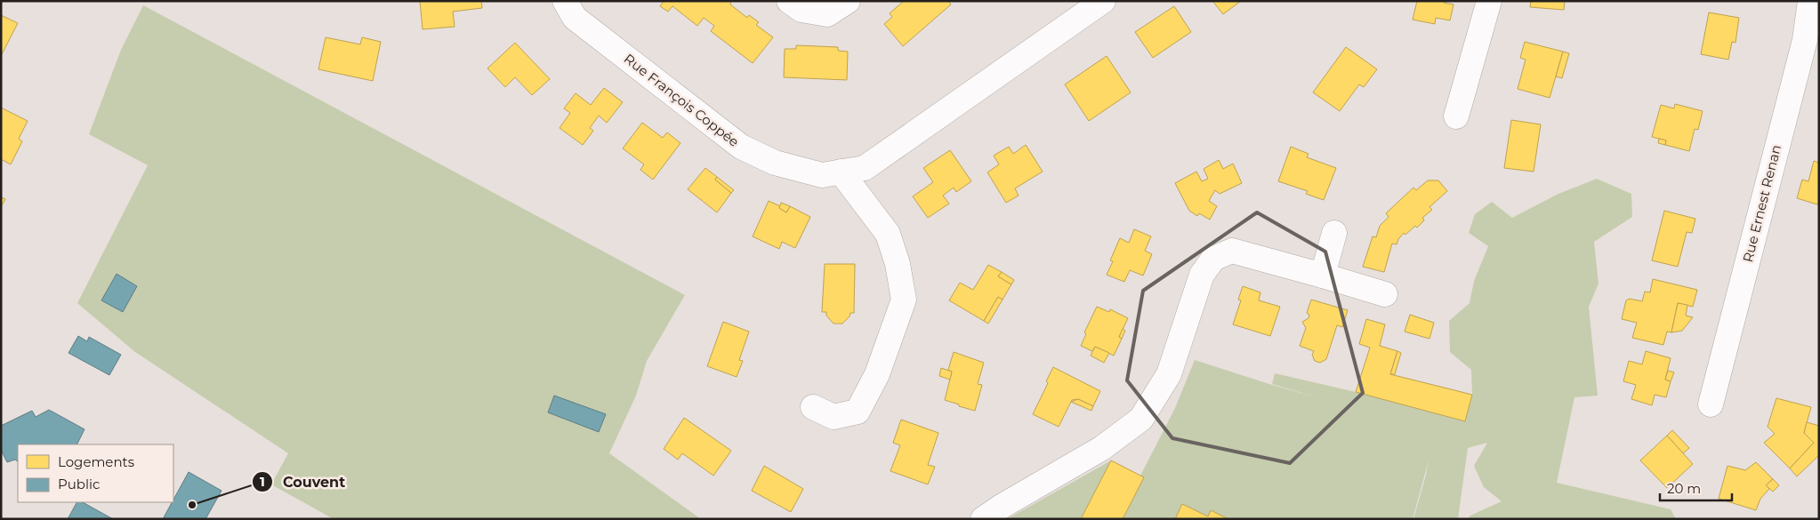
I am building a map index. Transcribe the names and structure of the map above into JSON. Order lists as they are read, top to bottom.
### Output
{
  "streets": {
    "street": ["Rue François Coppée", "Rue Ernest Renan"]
  },
  "places": ["Couvent"],
  "legend": ["Logements", "Public"],
  "scale_bar": "20 m"
}
